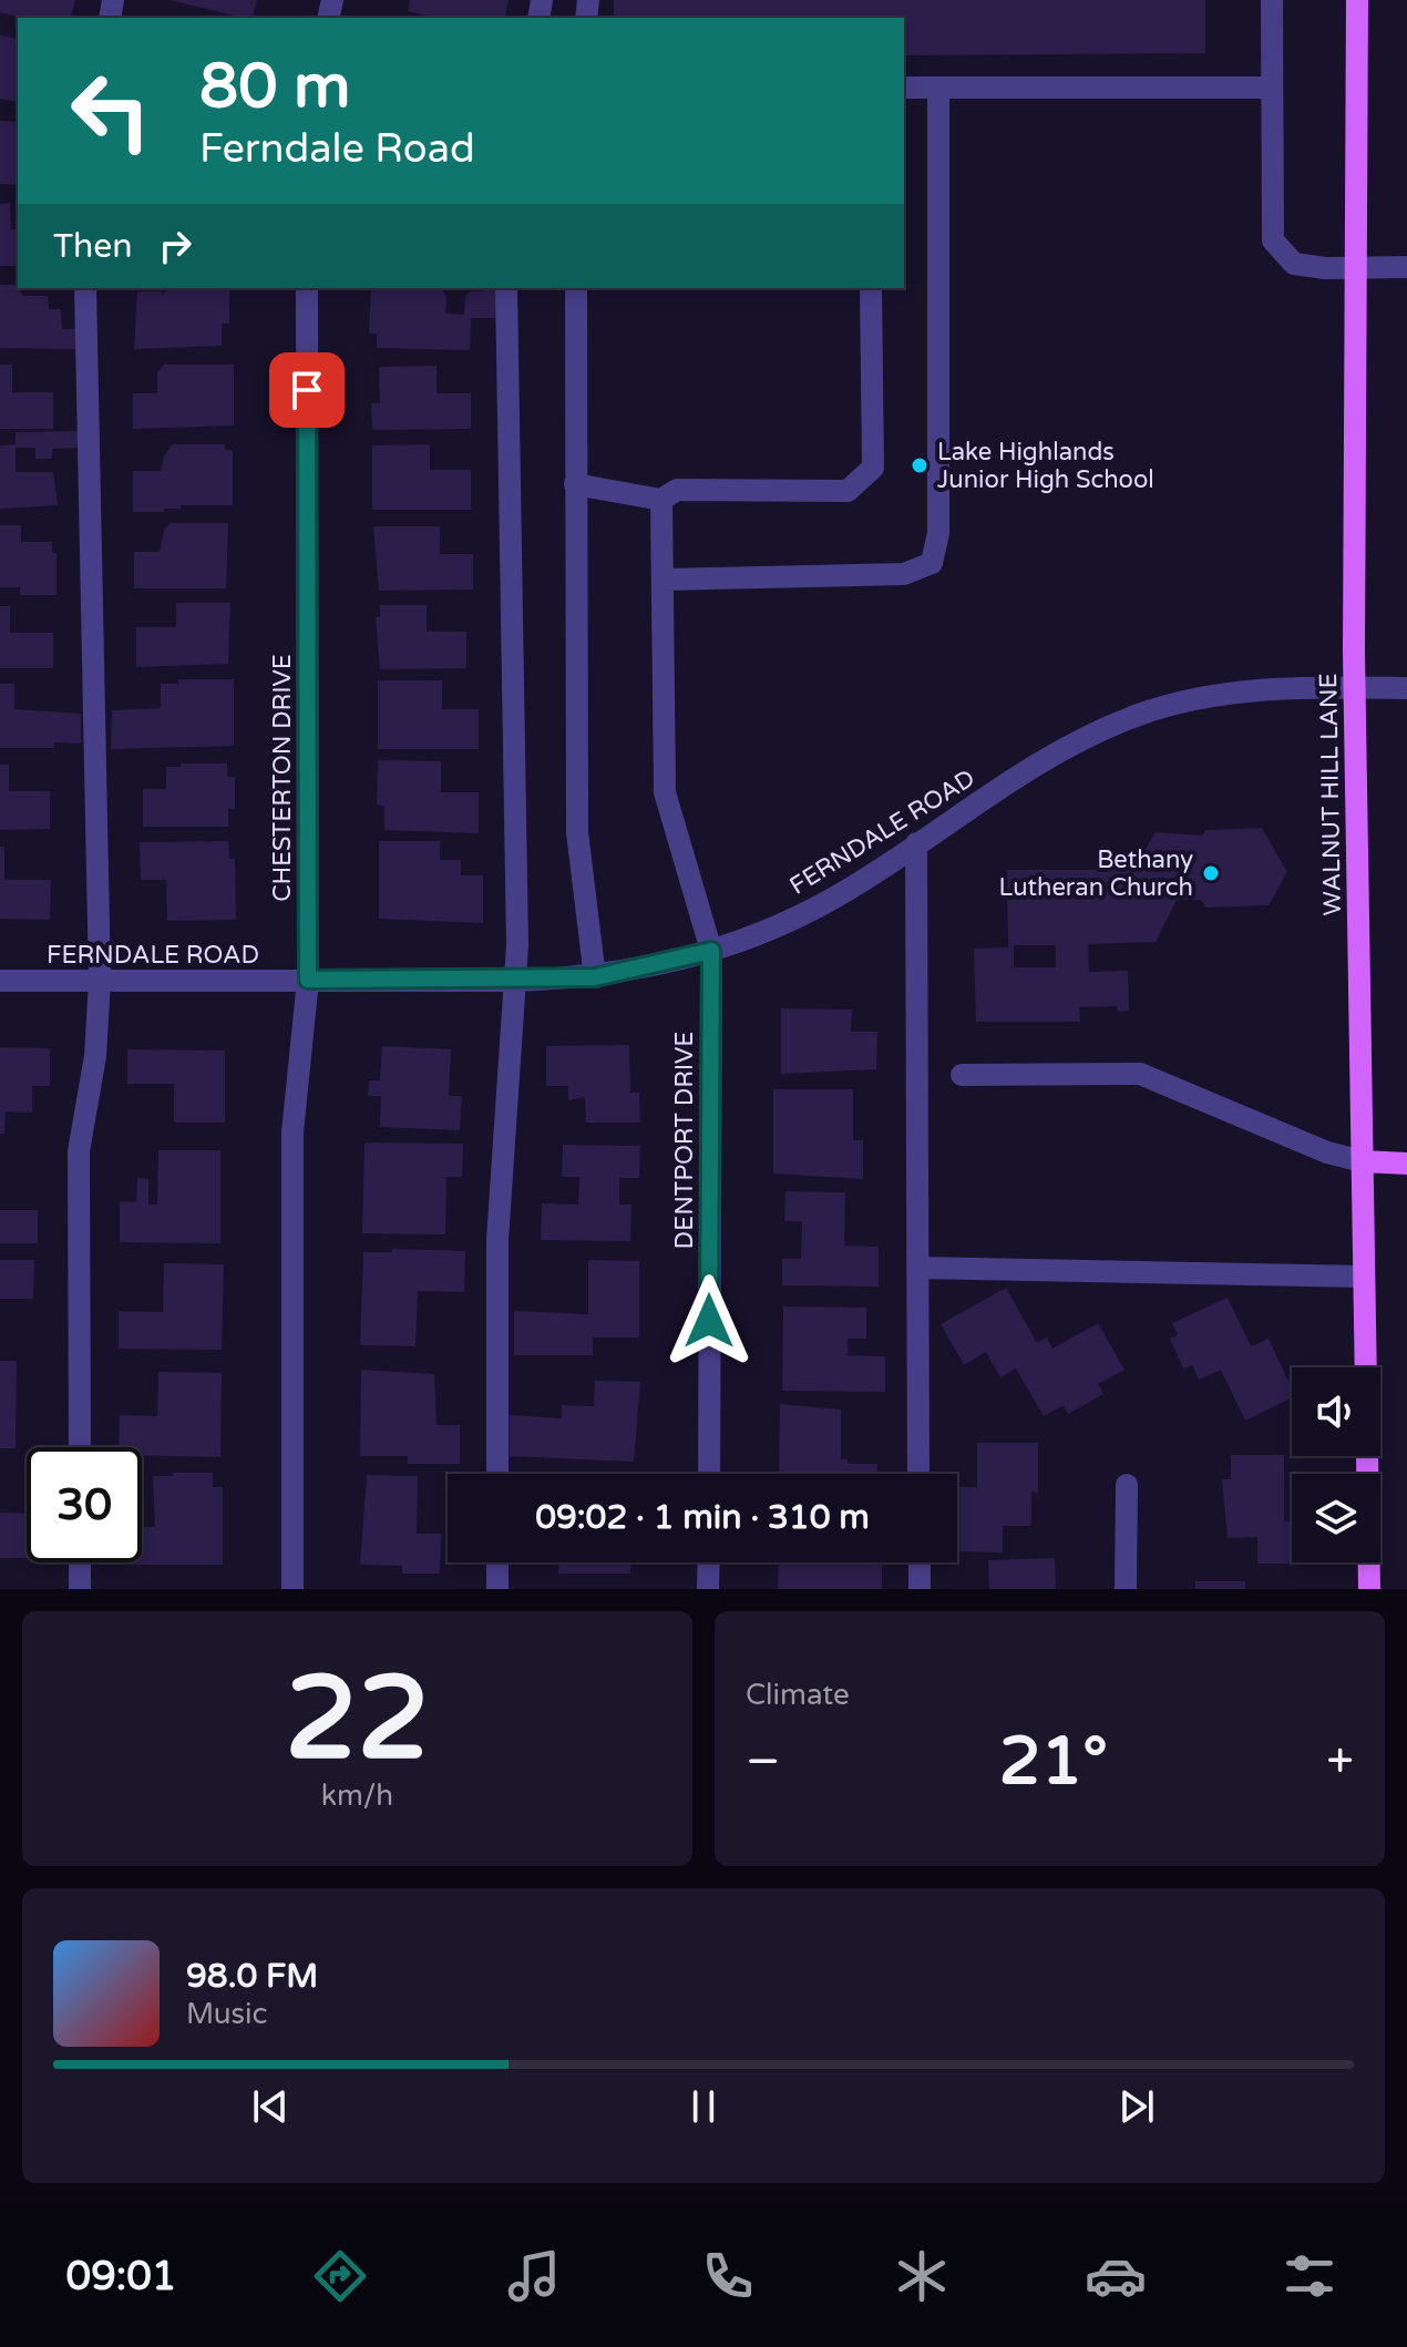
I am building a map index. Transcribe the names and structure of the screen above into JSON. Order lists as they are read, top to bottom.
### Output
{
  "streets": {
    "main road": ["WALNUT HILL LANE"],
    "street": ["CHESTERTON DRIVE", "FERNDALE ROAD", "DENTPORT DRIVE"]
  },
  "crossings": [
    ["CHESTERTON DRIVE", "FERNDALE ROAD"],
    ["WALNUT HILL LANE", "FERNDALE ROAD"],
    ["FERNDALE ROAD", "DENTPORT DRIVE"]
  ],
  "places": ["Lake Highlands Junior High School", "Bethany Lutheran Church"],
  "page": {
    "turn": ["80 m", "Ferndale Road"],
    "then": "Then",
    "limit": "30",
    "trip": "09:02 · 1 min · 310 m",
    "tile": [
      ["22", "km/h"],
      "Climate"
    ],
    "heat": ["−", "21°", "+"],
    "song": ["98.0 FM", "Music"],
    "tabs": "09:01"
  }
}
